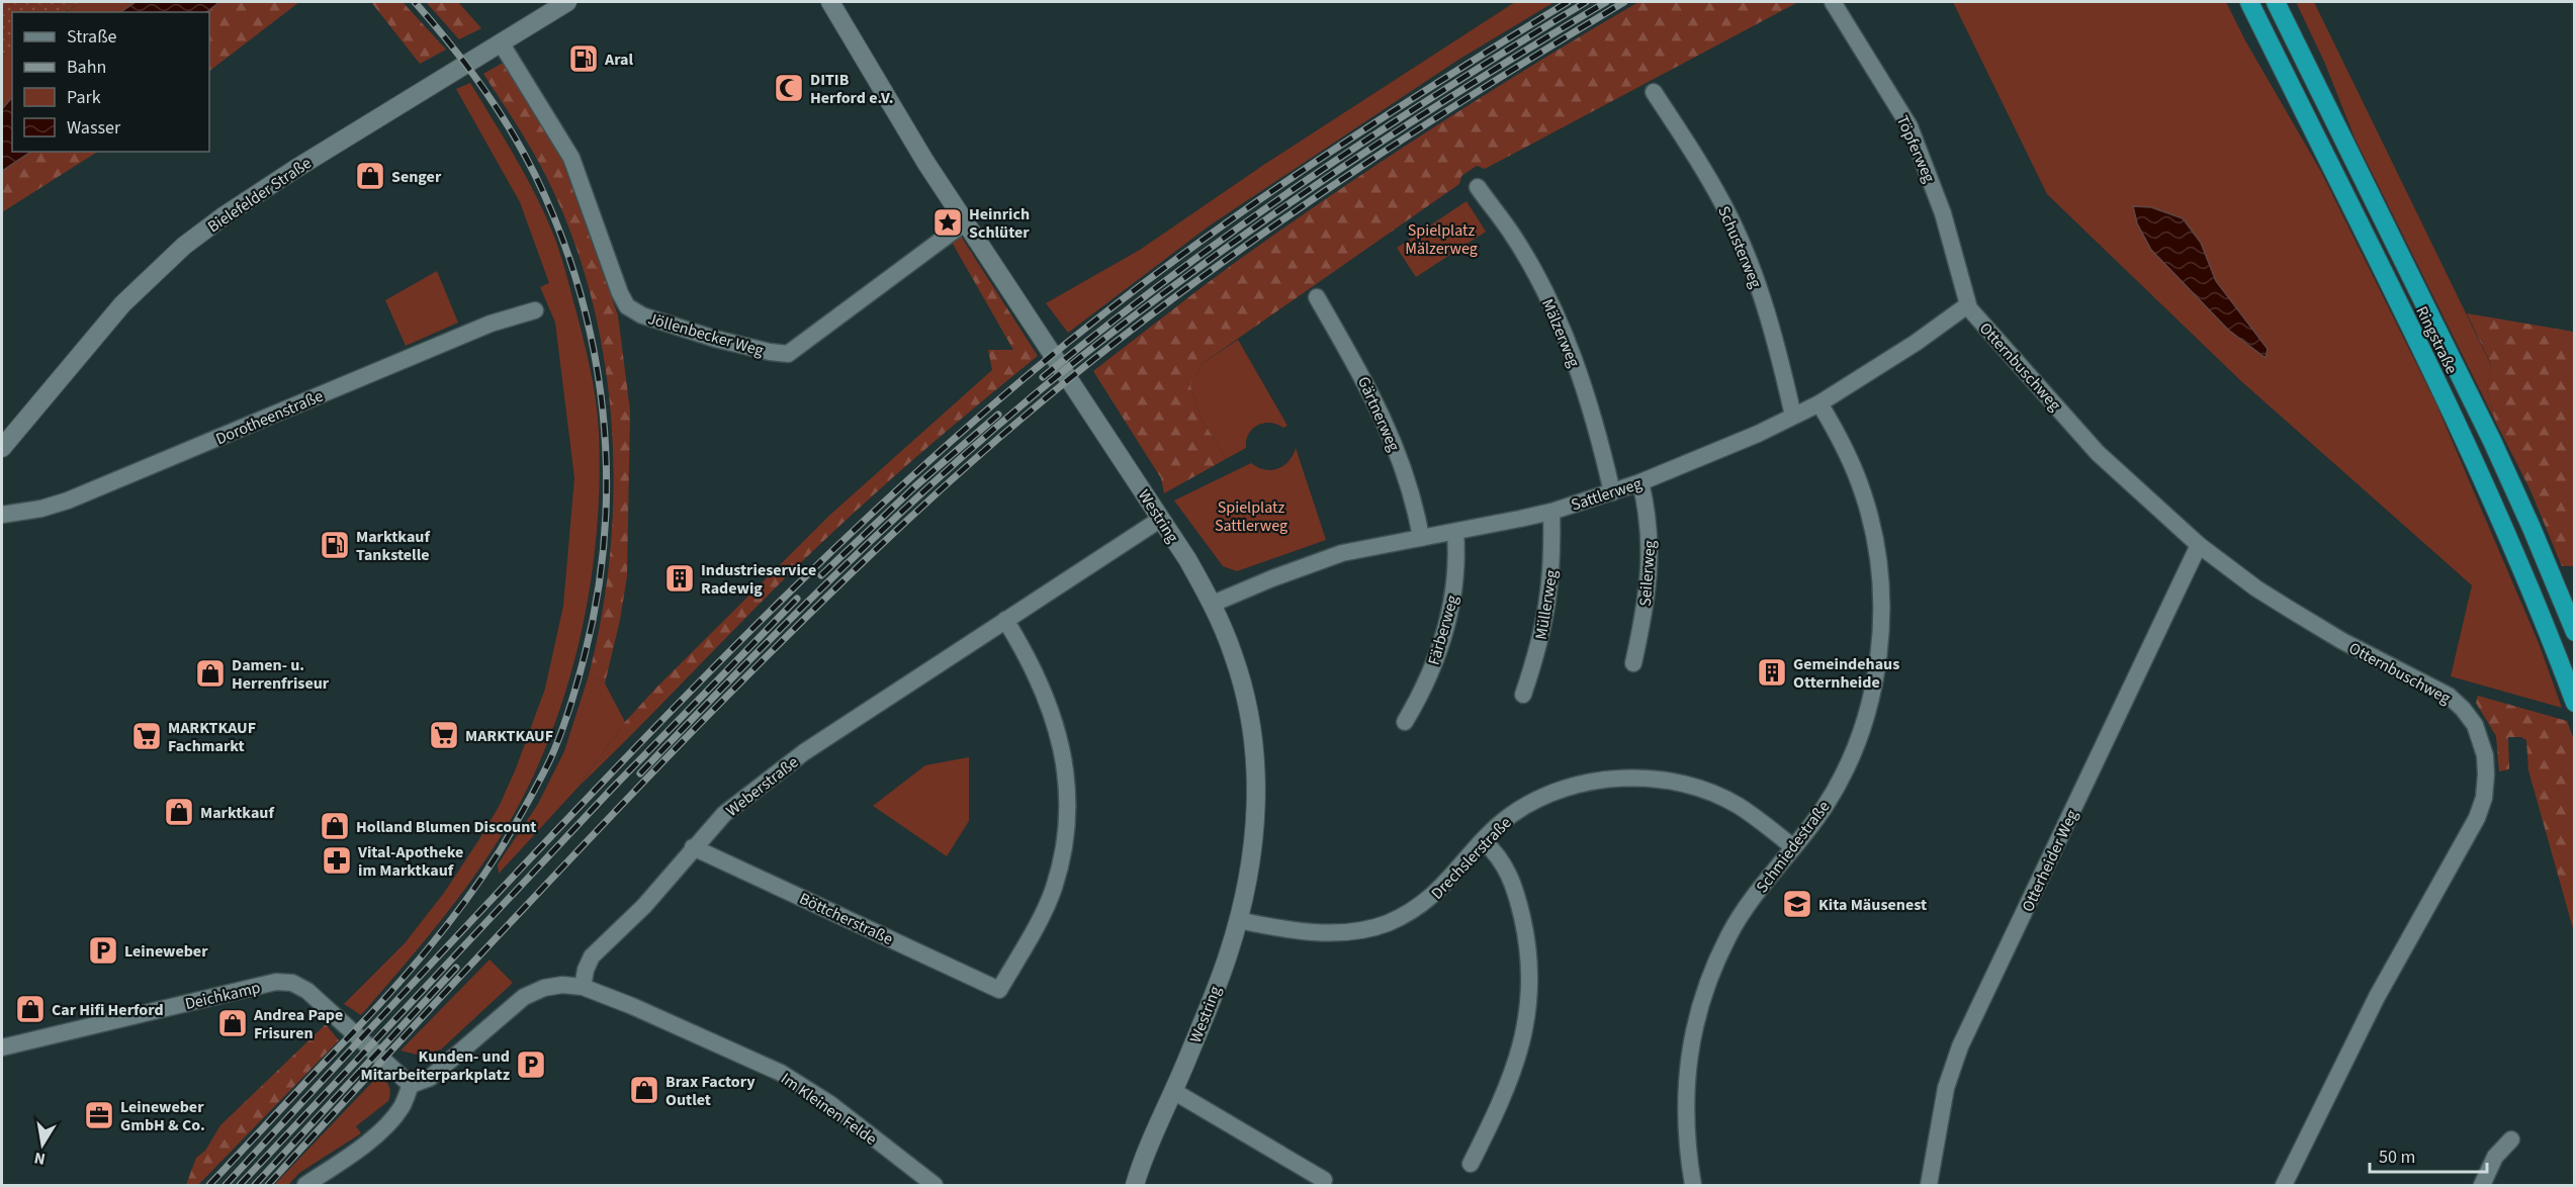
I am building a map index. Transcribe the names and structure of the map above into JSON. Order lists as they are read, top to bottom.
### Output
{
  "streets": {
    "highway": ["Ringstraße"],
    "street": [
      "Töpferweg",
      "Bielefelder Straße",
      "Schusterweg",
      "Mälzerweg",
      "Jöllenbecker Weg",
      "Otternbuschweg",
      "Gärtnerweg",
      "Dorotheenstraße",
      "Sattlerweg",
      "Westring",
      "Seilerweg",
      "Müllerweg",
      "Färberweg",
      "Weberstraße",
      "Schmiedestraße",
      "Drechslerstraße",
      "Otterheider Weg",
      "Böttcherstraße",
      "Deichkamp",
      "Im Kleinen Felde"
    ]
  },
  "crossings": [
    ["Töpferweg", "Otternbuschweg"],
    ["Töpferweg", "Sattlerweg"],
    ["Bielefelder Straße", "Jöllenbecker Weg"],
    ["Schusterweg", "Sattlerweg"],
    ["Mälzerweg", "Sattlerweg"],
    ["Jöllenbecker Weg", "Westring"],
    ["Otternbuschweg", "Sattlerweg"],
    ["Otternbuschweg", "Otterheider Weg"],
    ["Gärtnerweg", "Sattlerweg"],
    ["Sattlerweg", "Westring"],
    ["Sattlerweg", "Seilerweg"],
    ["Sattlerweg", "Müllerweg"],
    ["Sattlerweg", "Färberweg"],
    ["Sattlerweg", "Schmiedestraße"],
    ["Westring", "Weberstraße"],
    ["Westring", "Drechslerstraße"],
    ["Weberstraße", "Böttcherstraße"],
    ["Weberstraße", "Im Kleinen Felde"],
    ["Schmiedestraße", "Drechslerstraße"]
  ],
  "parks": ["Spielplatz Mälzerweg", "Spielplatz Sattlerweg"],
  "places": {
    "fuel station": ["Aral", "Marktkauf Tankstelle"],
    "mosque": ["DITIB Herford e.V."],
    "shop": [
      "Senger",
      "Damen- u. Herrenfriseur",
      "Marktkauf",
      "Holland Blumen Discount",
      "Car Hifi Herford",
      "Andrea Pape Frisuren",
      "Brax Factory Outlet"
    ],
    "place": ["Heinrich Schlüter"],
    "building": ["Industrieservice Radewig", "Gemeindehaus Otternheide"],
    "supermarket": ["MARKTKAUF", "MARKTKAUF Fachmarkt"],
    "pharmacy": ["Vital-Apotheke im Marktkauf"],
    "school or university": ["Kita Mäusenest"],
    "parking": ["Leineweber", "Kunden- und Mitarbeiterparkplatz"],
    "office": ["Leineweber GmbH & Co."]
  },
  "legend": [
    "Straße",
    "Bahn",
    "Park",
    "Wasser"
  ],
  "scale_bar": "50 m",
  "north": "bottom"
}
